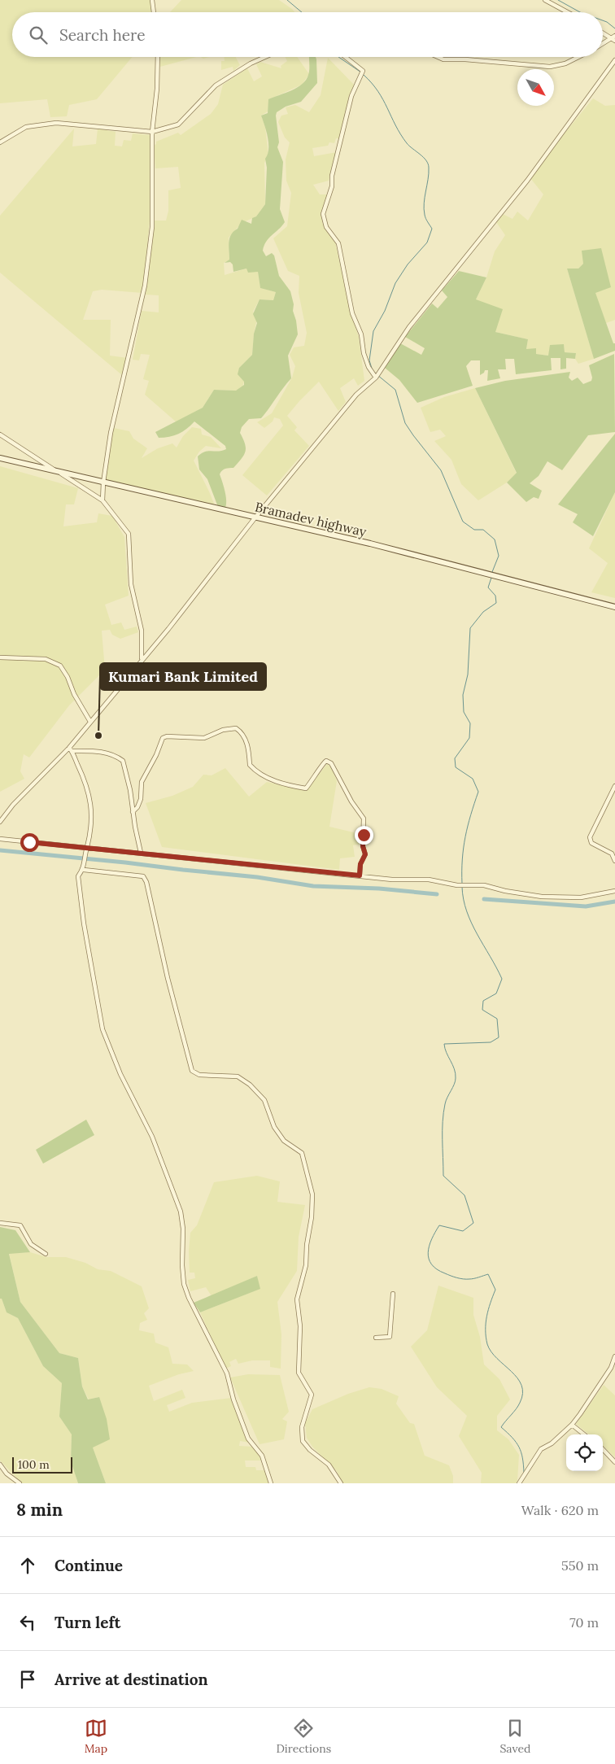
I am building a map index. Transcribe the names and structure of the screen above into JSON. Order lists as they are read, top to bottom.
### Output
{
  "streets": {
    "street": ["Bramadev highway"]
  },
  "places": ["Kumari Bank Limited"],
  "scale_bar": "100 m",
  "north": "bottom right",
  "page": {
    "search": "Search here",
    "scale": "100 m",
    "heading": ["8 min", "Walk · 620 m"],
    "list": [
      ["Continue", "550 m"],
      ["Turn left", "70 m"],
      "Arrive at destination"
    ],
    "nav": ["Map", "Directions", "Saved"]
  }
}
